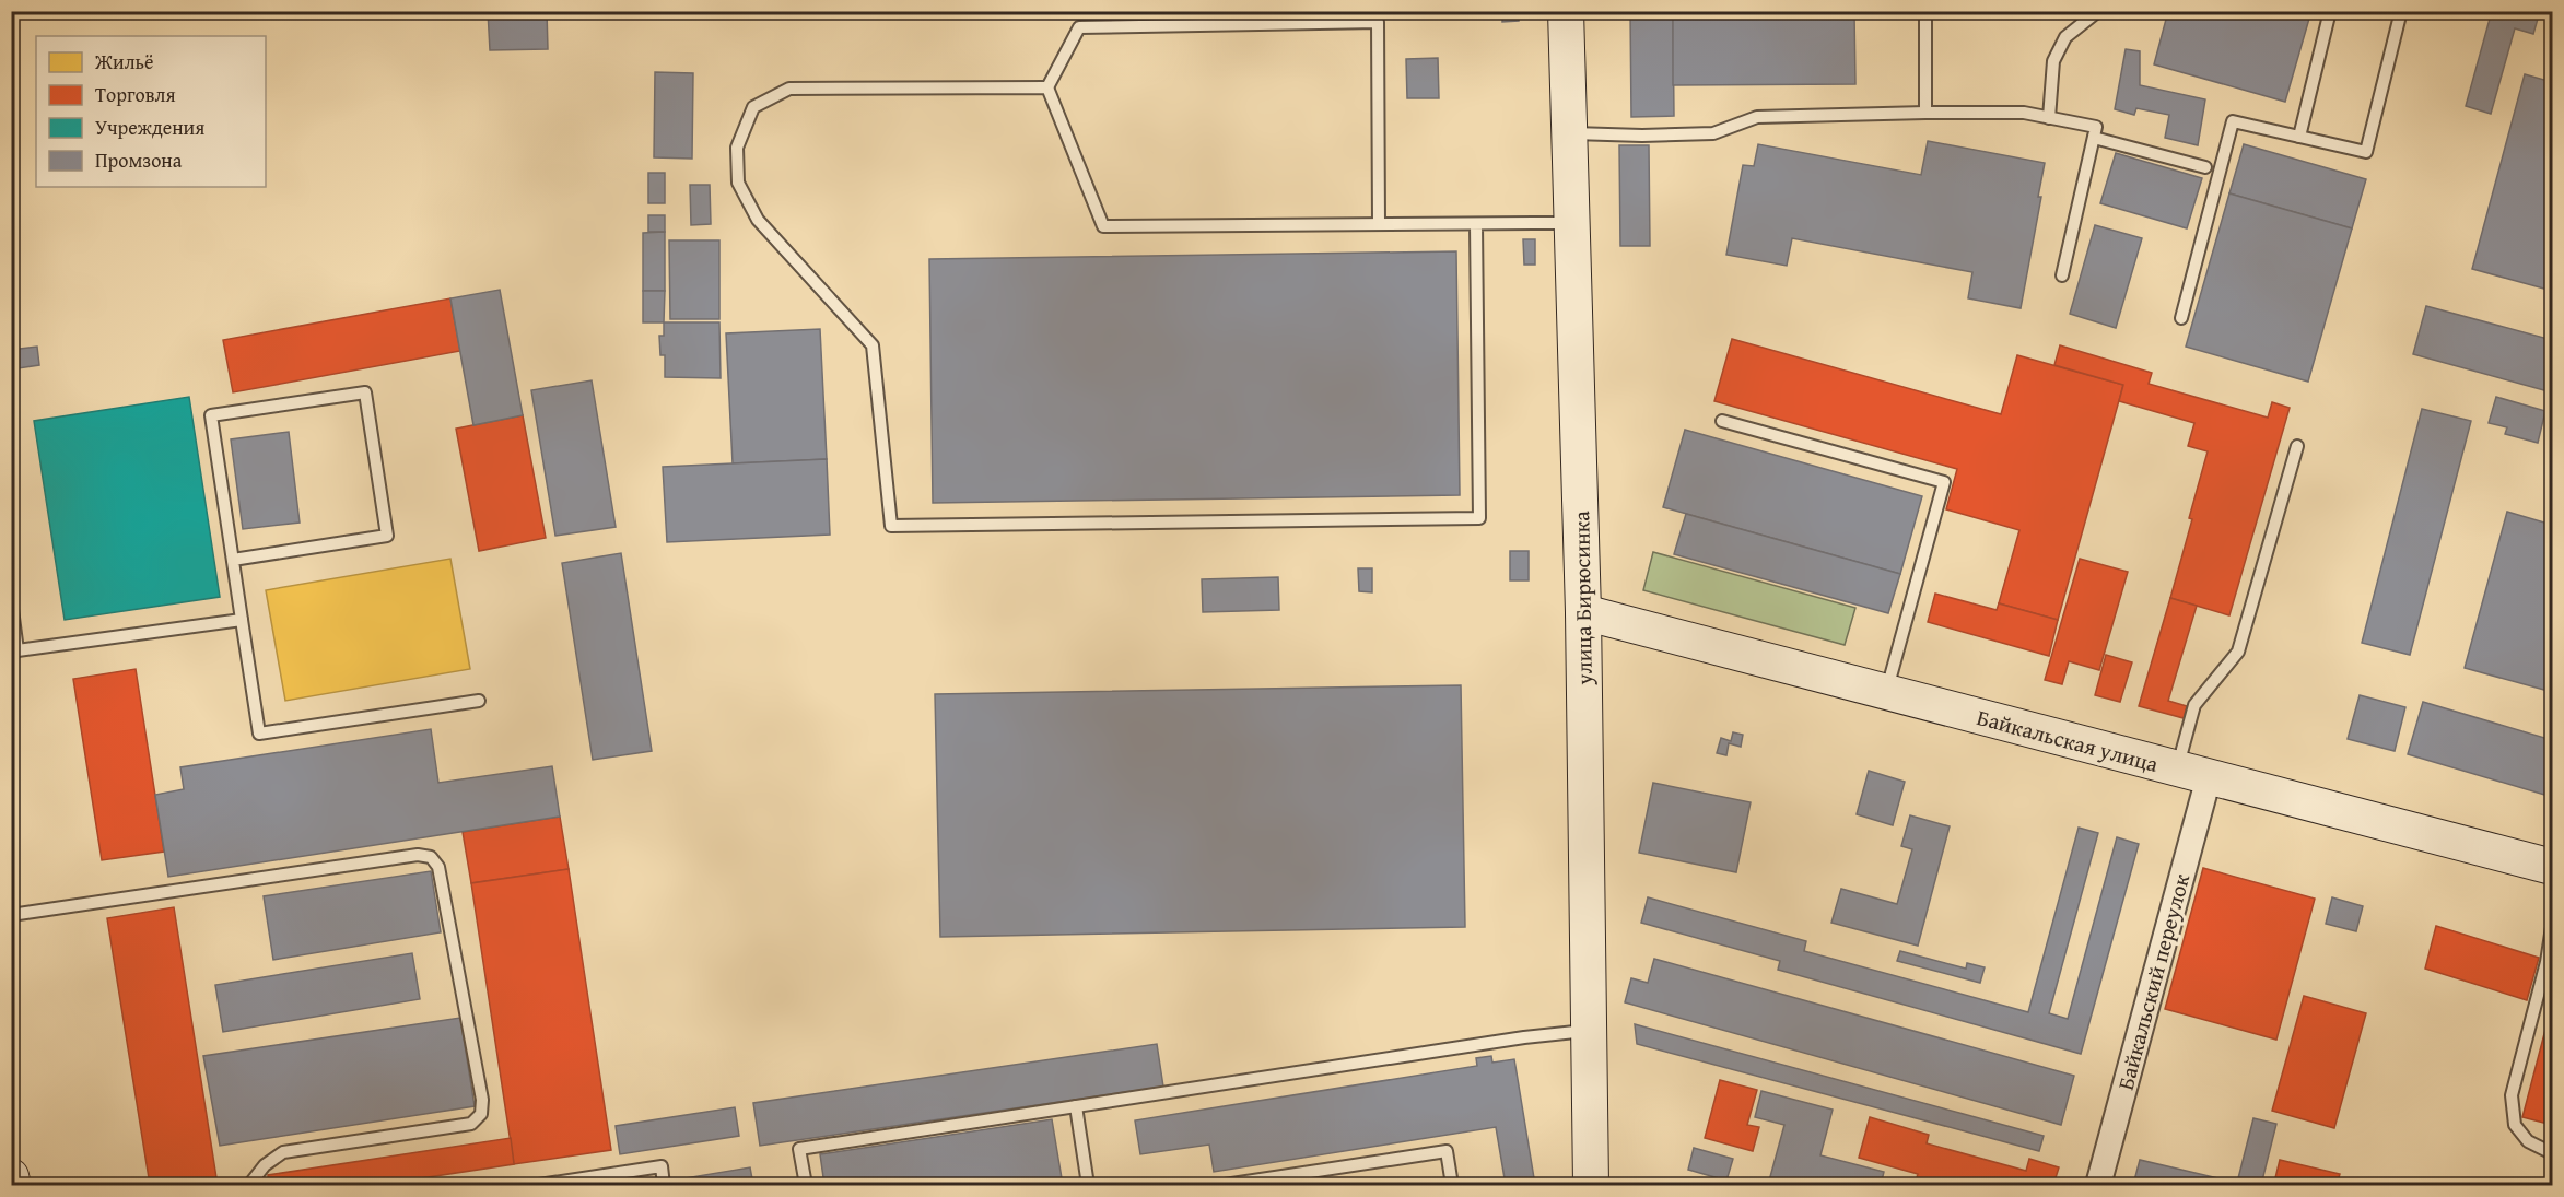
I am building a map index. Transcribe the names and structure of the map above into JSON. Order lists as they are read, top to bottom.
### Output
{
  "streets": {
    "main road": ["улица Бирюсинка", "Байкальская улица"],
    "street": ["Байкальский переулок"]
  },
  "crossings": [
    ["улица Бирюсинка", "Байкальская улица"],
    ["Байкальская улица", "Байкальский переулок"]
  ],
  "legend": [
    "Жильё",
    "Торговля",
    "Учреждения",
    "Промзона"
  ]
}
